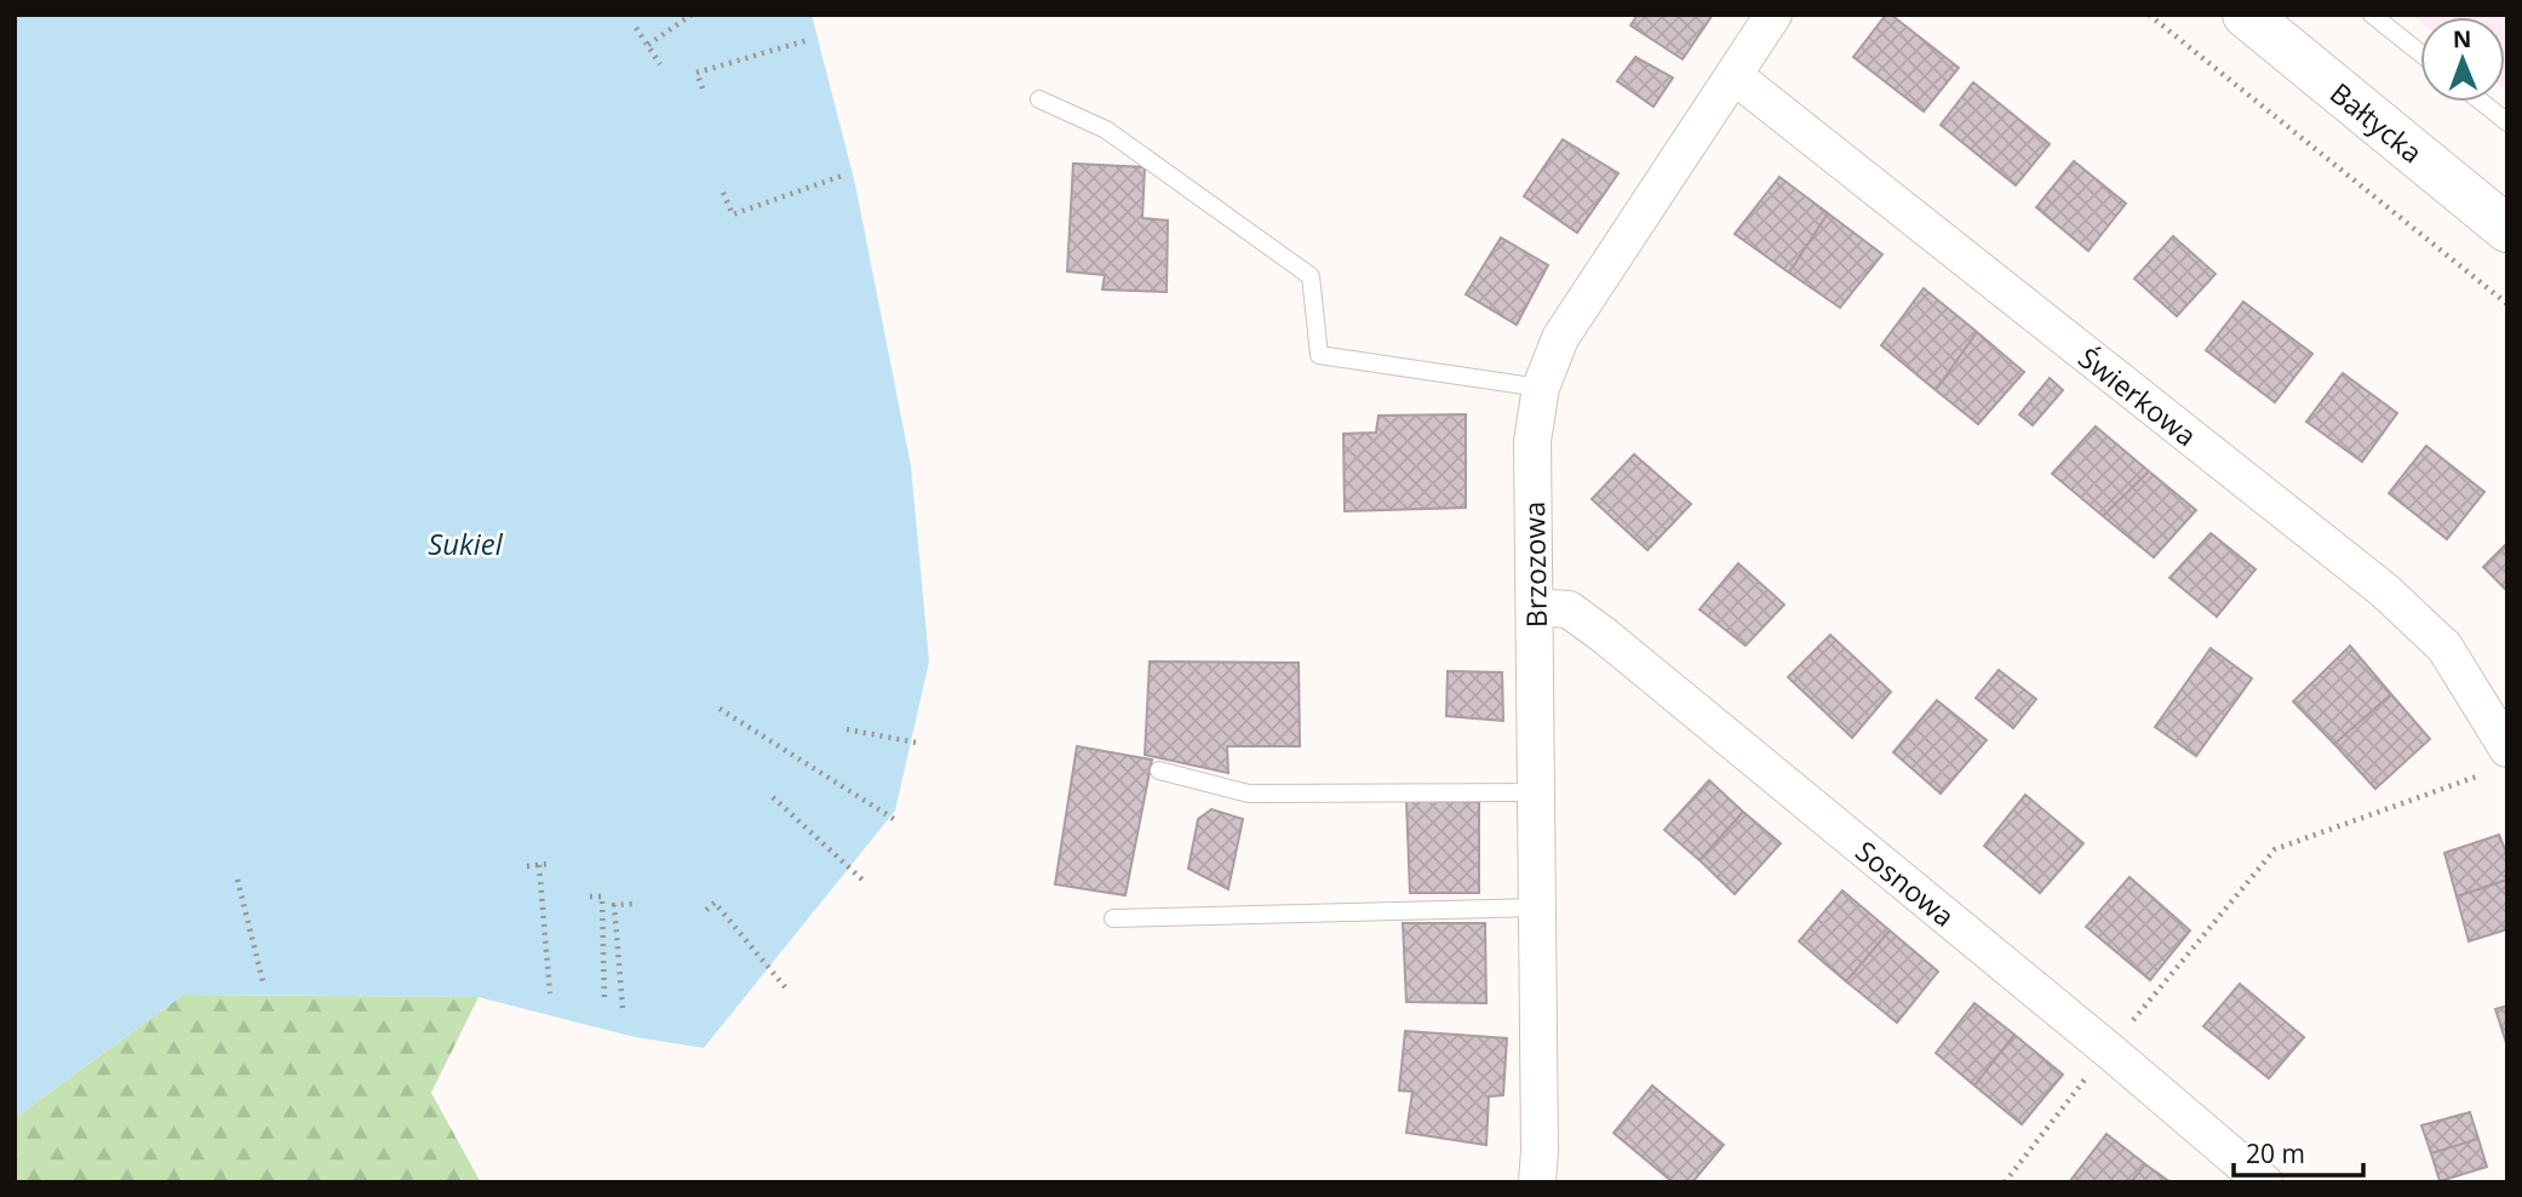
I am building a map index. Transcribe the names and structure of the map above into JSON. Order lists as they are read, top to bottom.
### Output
{
  "streets": {
    "main road": ["Bałtycka"],
    "street": ["Świerkowa", "Brzozowa", "Sosnowa"]
  },
  "crossings": [
    ["Świerkowa", "Brzozowa"],
    ["Brzozowa", "Sosnowa"]
  ],
  "water": ["Sukiel"],
  "scale_bar": "20 m",
  "north": "top"
}
